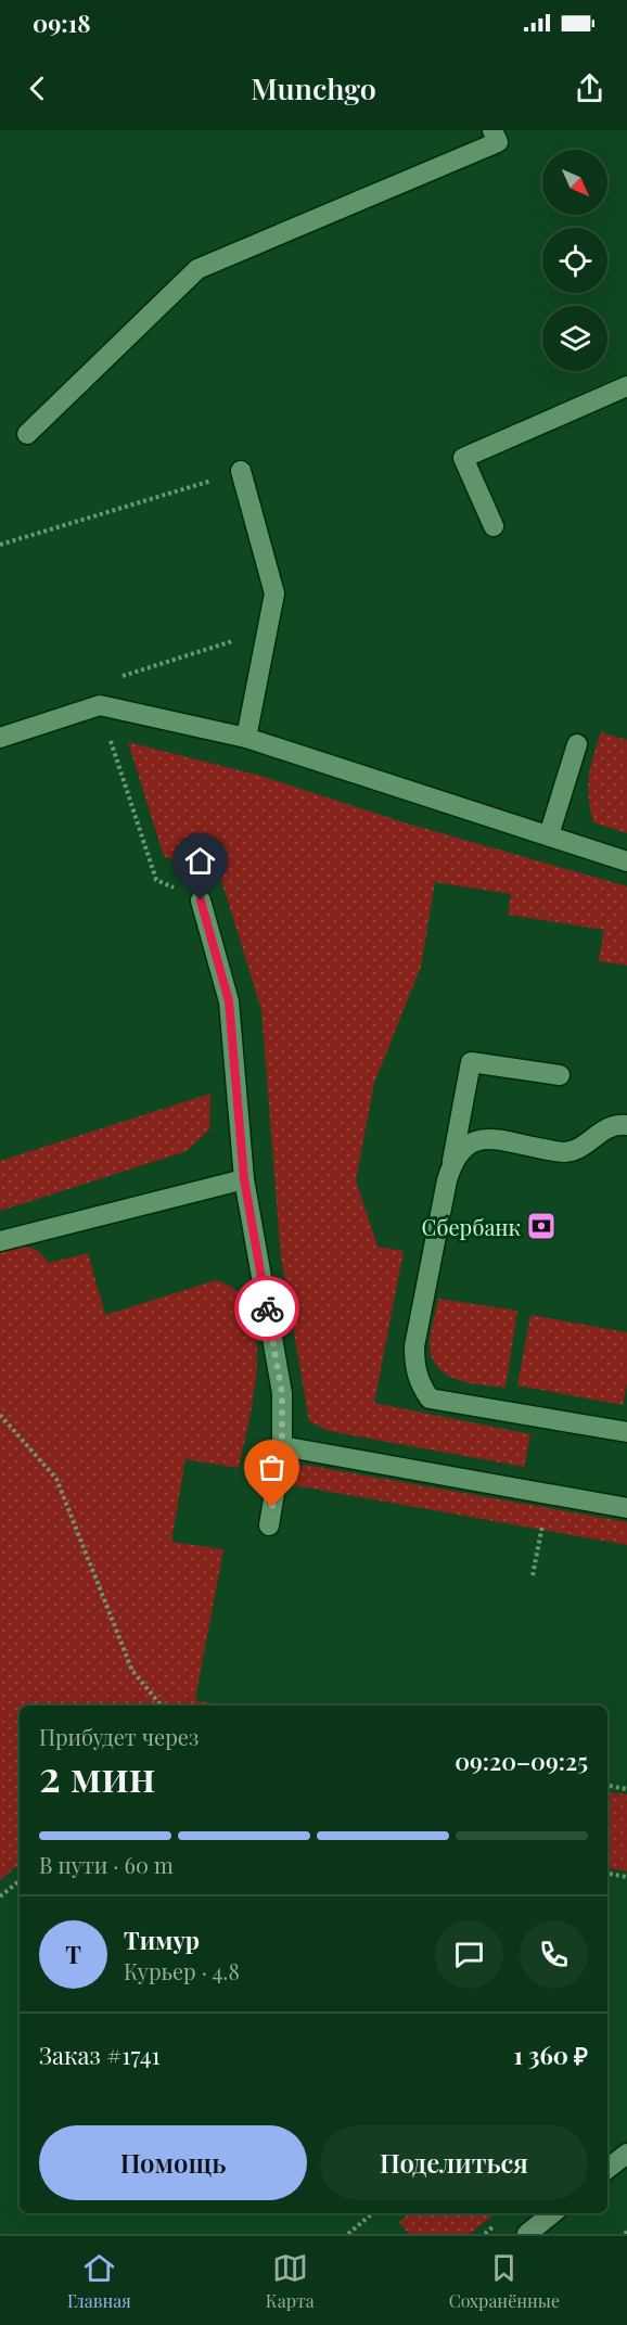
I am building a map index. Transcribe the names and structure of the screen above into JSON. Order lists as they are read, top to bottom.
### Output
{
  "places": {
    "bank": ["Сбербанк"]
  },
  "north": "bottom right",
  "page": {
    "status": "09:18",
    "header": "Munchgo",
    "heading": ["2 мин", "Прибудет через", "09:20–09:25"],
    "panel": [
      "Тимур",
      "Курьер · 4.8",
      "Заказ #1741",
      "1 360 ₽"
    ],
    "bar": "В пути · 60 m",
    "round": "Т",
    "buttons": ["Помощь", "Поделиться"],
    "tabs": ["Главная", "Карта", "Сохранённые"]
  }
}
